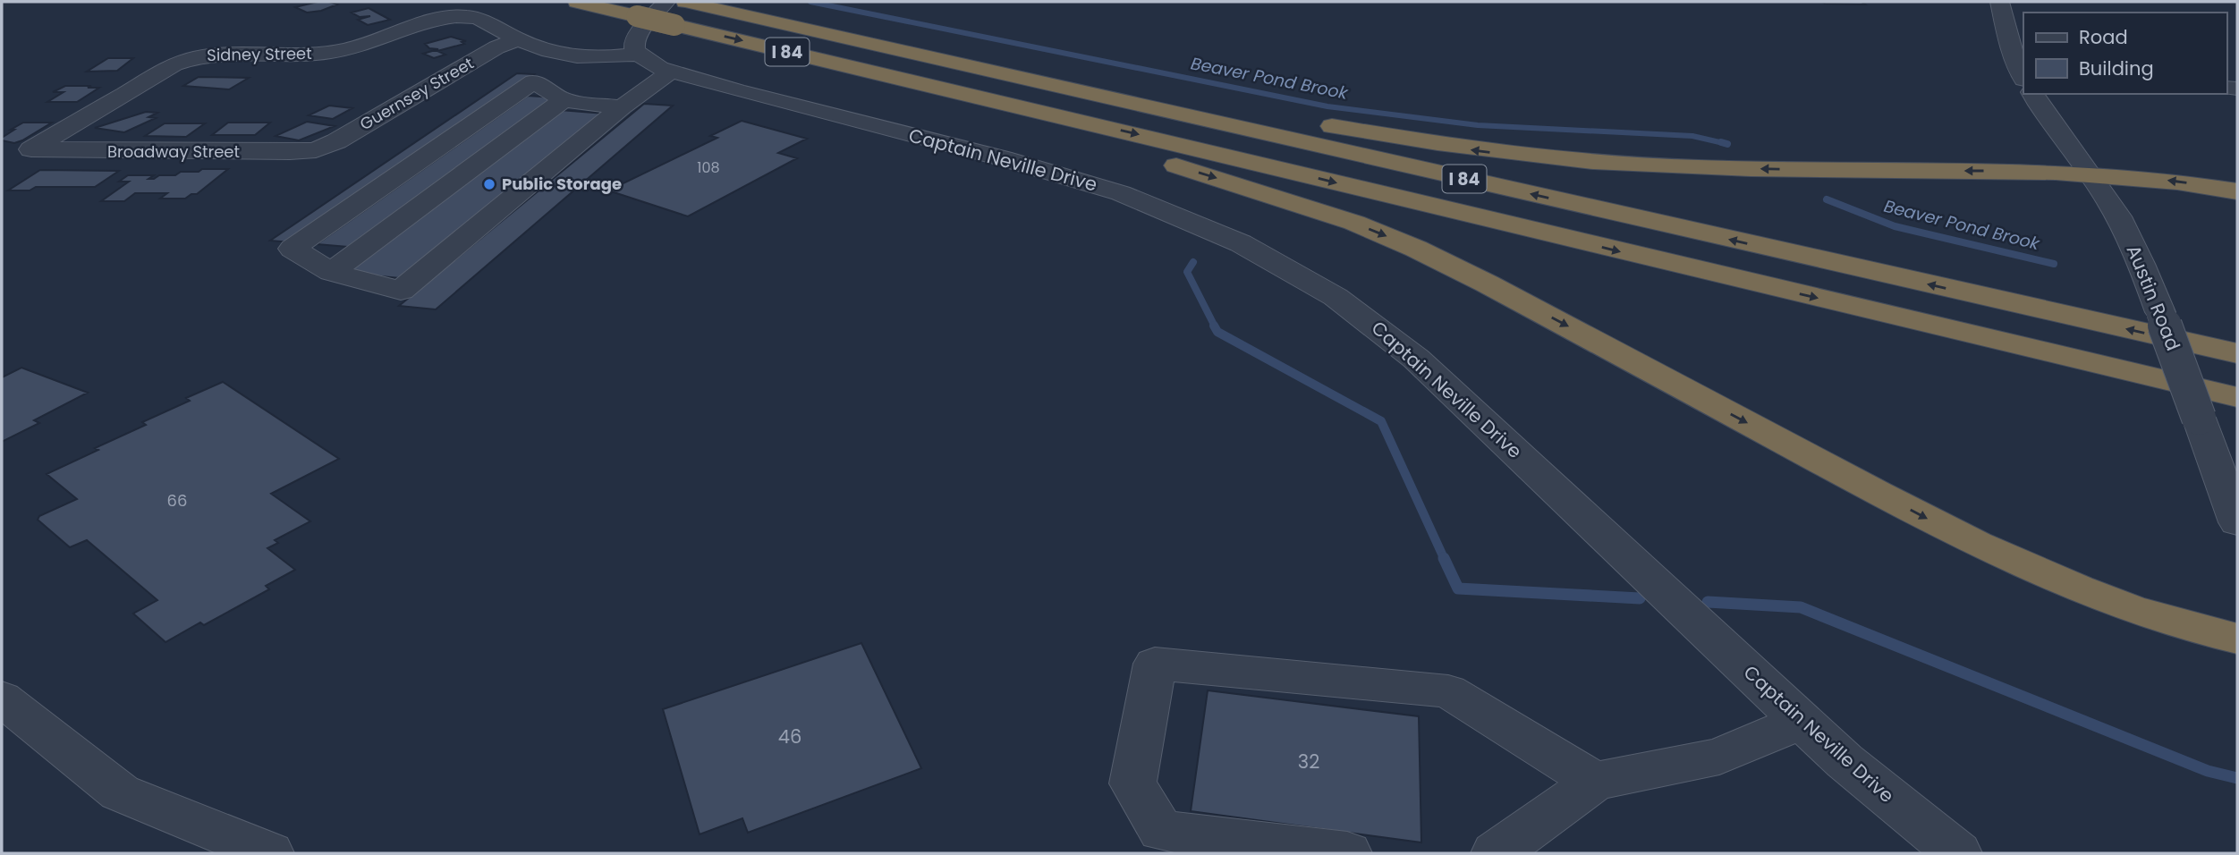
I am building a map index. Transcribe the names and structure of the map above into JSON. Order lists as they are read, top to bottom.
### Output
{
  "streets": {
    "highway": ["I 84"],
    "street": [
      "Sidney Street",
      "Guernsey Street",
      "Broadway Street",
      "Captain Neville Drive",
      "Austin Road"
    ]
  },
  "crossings": [
    ["Sidney Street", "Guernsey Street"],
    ["Sidney Street", "Broadway Street"],
    ["Guernsey Street", "Broadway Street"]
  ],
  "water": ["Beaver Pond Brook"],
  "places": ["Public Storage"],
  "house_numbers": [
    "108",
    "66",
    "46",
    "32"
  ],
  "legend": ["Road", "Building"]
}
